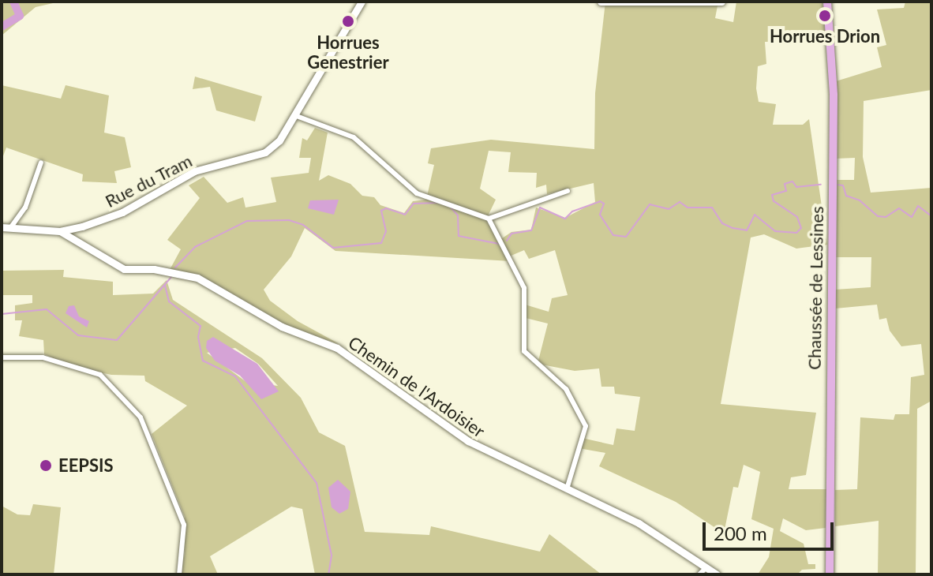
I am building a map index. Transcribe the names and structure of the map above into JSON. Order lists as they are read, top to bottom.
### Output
{
  "streets": {
    "main road": ["Chaussée de Lessines"],
    "street": ["Rue du Tram", "Chemin de l'Ardoisier"]
  },
  "crossings": [
    ["Rue du Tram", "Chemin de l'Ardoisier"]
  ],
  "places": ["Horrues Drion", "Horrues Genestrier", "EEPSIS"],
  "scale_bar": "200 m"
}
